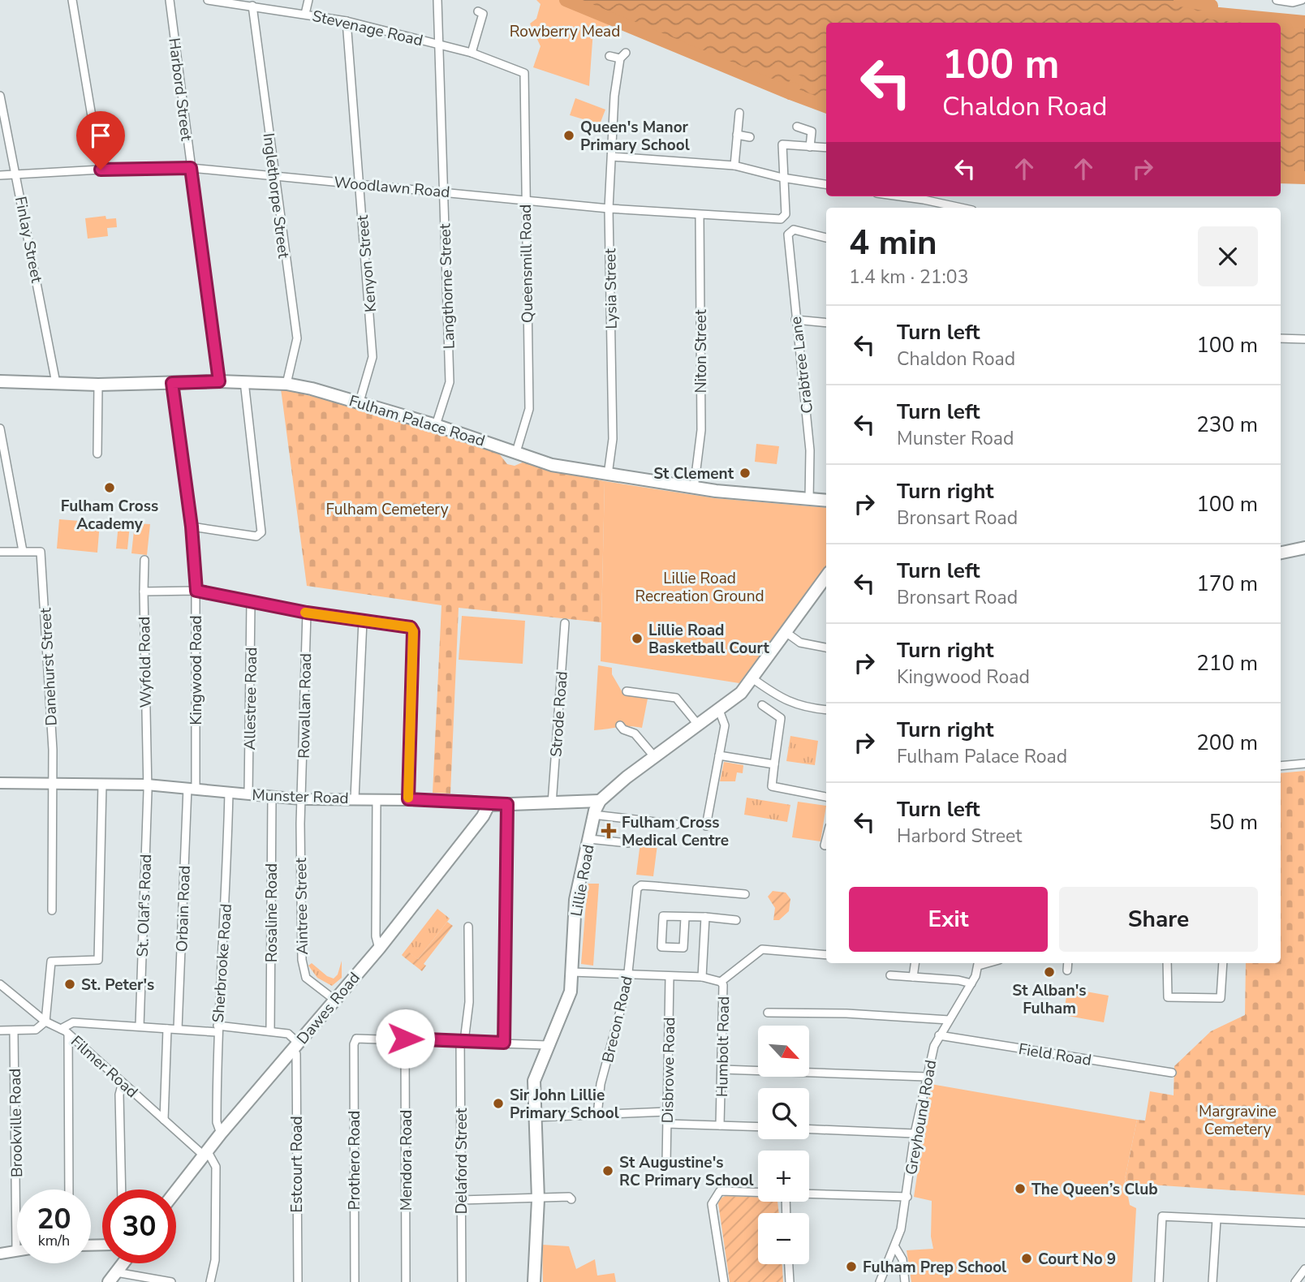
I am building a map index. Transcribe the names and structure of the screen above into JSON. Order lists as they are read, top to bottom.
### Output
{
  "streets": {
    "main road": [
      "Fulham Palace Road",
      "Munster Road",
      "Lillie Road",
      "Dawes Road"
    ],
    "street": [
      "Stevenage Road",
      "Harbord Street",
      "Woodlawn Road",
      "Inglethorpe Street",
      "Finlay Street",
      "Kenyon Street",
      "Queensmill Road",
      "Langthorne Street",
      "Lysia Street",
      "Niton Street",
      "Crabtree Lane",
      "Wyfold Road",
      "Danehurst Street",
      "Kingwood Road",
      "Allestree Road",
      "Rowallan Road",
      "Strode Road",
      "St. Olaf's Road",
      "Aintree Street",
      "Orbain Road",
      "Rosaline Road",
      "Sherbrooke Road",
      "Brecon Road",
      "Humbolt Road",
      "Field Road",
      "Filmer Road",
      "Disbrowe Road",
      "Greyhound Road",
      "Brookville Road",
      "Prothero Road",
      "Mendora Road",
      "Delaford Street",
      "Estcourt Road"
    ]
  },
  "crossings": [
    ["Stevenage Road", "Inglethorpe Street"],
    ["Stevenage Road", "Kenyon Street"],
    ["Stevenage Road", "Queensmill Road"],
    ["Stevenage Road", "Langthorne Street"],
    ["Harbord Street", "Woodlawn Road"],
    ["Harbord Street", "Fulham Palace Road"],
    ["Woodlawn Road", "Inglethorpe Street"],
    ["Woodlawn Road", "Finlay Street"],
    ["Woodlawn Road", "Kenyon Street"],
    ["Woodlawn Road", "Queensmill Road"],
    ["Woodlawn Road", "Langthorne Street"],
    ["Woodlawn Road", "Lysia Street"],
    ["Woodlawn Road", "Niton Street"],
    ["Inglethorpe Street", "Fulham Palace Road"],
    ["Finlay Street", "Fulham Palace Road"],
    ["Kenyon Street", "Fulham Palace Road"],
    ["Queensmill Road", "Fulham Palace Road"],
    ["Langthorne Street", "Fulham Palace Road"],
    ["Lysia Street", "Fulham Palace Road"],
    ["Niton Street", "Fulham Palace Road"],
    ["Crabtree Lane", "Fulham Palace Road"],
    ["Fulham Palace Road", "Kingwood Road"],
    ["Wyfold Road", "Munster Road"],
    ["Wyfold Road", "St. Olaf's Road"],
    ["Danehurst Street", "Munster Road"],
    ["Kingwood Road", "Munster Road"],
    ["Kingwood Road", "Orbain Road"],
    ["Allestree Road", "Munster Road"],
    ["Rowallan Road", "Munster Road"],
    ["Rowallan Road", "Aintree Street"],
    ["Strode Road", "Munster Road"],
    ["Munster Road", "Lillie Road"],
    ["Munster Road", "St. Olaf's Road"],
    ["Munster Road", "Aintree Street"],
    ["Munster Road", "Orbain Road"],
    ["Munster Road", "Rosaline Road"],
    ["Munster Road", "Sherbrooke Road"],
    ["Munster Road", "Dawes Road"],
    ["Lillie Road", "Humbolt Road"],
    ["Aintree Street", "Dawes Road"],
    ["Sherbrooke Road", "Dawes Road"],
    ["Dawes Road", "Filmer Road"],
    ["Dawes Road", "Estcourt Road"],
    ["Brecon Road", "Humbolt Road"],
    ["Humbolt Road", "Disbrowe Road"],
    ["Field Road", "Greyhound Road"],
    ["Prothero Road", "Mendora Road"]
  ],
  "parks": [
    "Rowberry Mead",
    "Fulham Cemetery",
    "Lillie Road Recreation Ground",
    "Margravine Cemetery"
  ],
  "places": {
    "other": [
      "Queen's Manor Primary School",
      "St Clement",
      "Fulham Cross Academy",
      "Lillie Road Basketball Court",
      "St Alban's Fulham",
      "St. Peter's",
      "Sir John Lillie Primary School",
      "St Augustine's RC Primary School",
      "The Queen’s Club",
      "Court No 9",
      "Fulham Prep School"
    ],
    "health": ["Fulham Cross Medical Centre"]
  },
  "north": "bottom right",
  "page": {
    "turn": ["100 m", "Chaldon Road"],
    "heading": ["4 min", "1.4 km · 21:03"],
    "list": [
      {
        "name": "Turn left",
        "note": "Chaldon Road",
        "value": "100 m"
      },
      {
        "name": "Turn left",
        "note": "Munster Road",
        "value": "230 m"
      },
      {
        "name": "Turn right",
        "note": "Bronsart Road",
        "value": "100 m"
      },
      {
        "name": "Turn left",
        "note": "Bronsart Road",
        "value": "170 m"
      },
      {
        "name": "Turn right",
        "note": "Kingwood Road",
        "value": "210 m"
      },
      {
        "name": "Turn right",
        "note": "Fulham Palace Road",
        "value": "200 m"
      },
      {
        "name": "Turn left",
        "note": "Harbord Street",
        "value": "50 m"
      }
    ],
    "buttons": ["Exit", "Share"],
    "map_buttons": ["+", "−"],
    "speed": "20 km/h",
    "limit": "30"
  }
}
